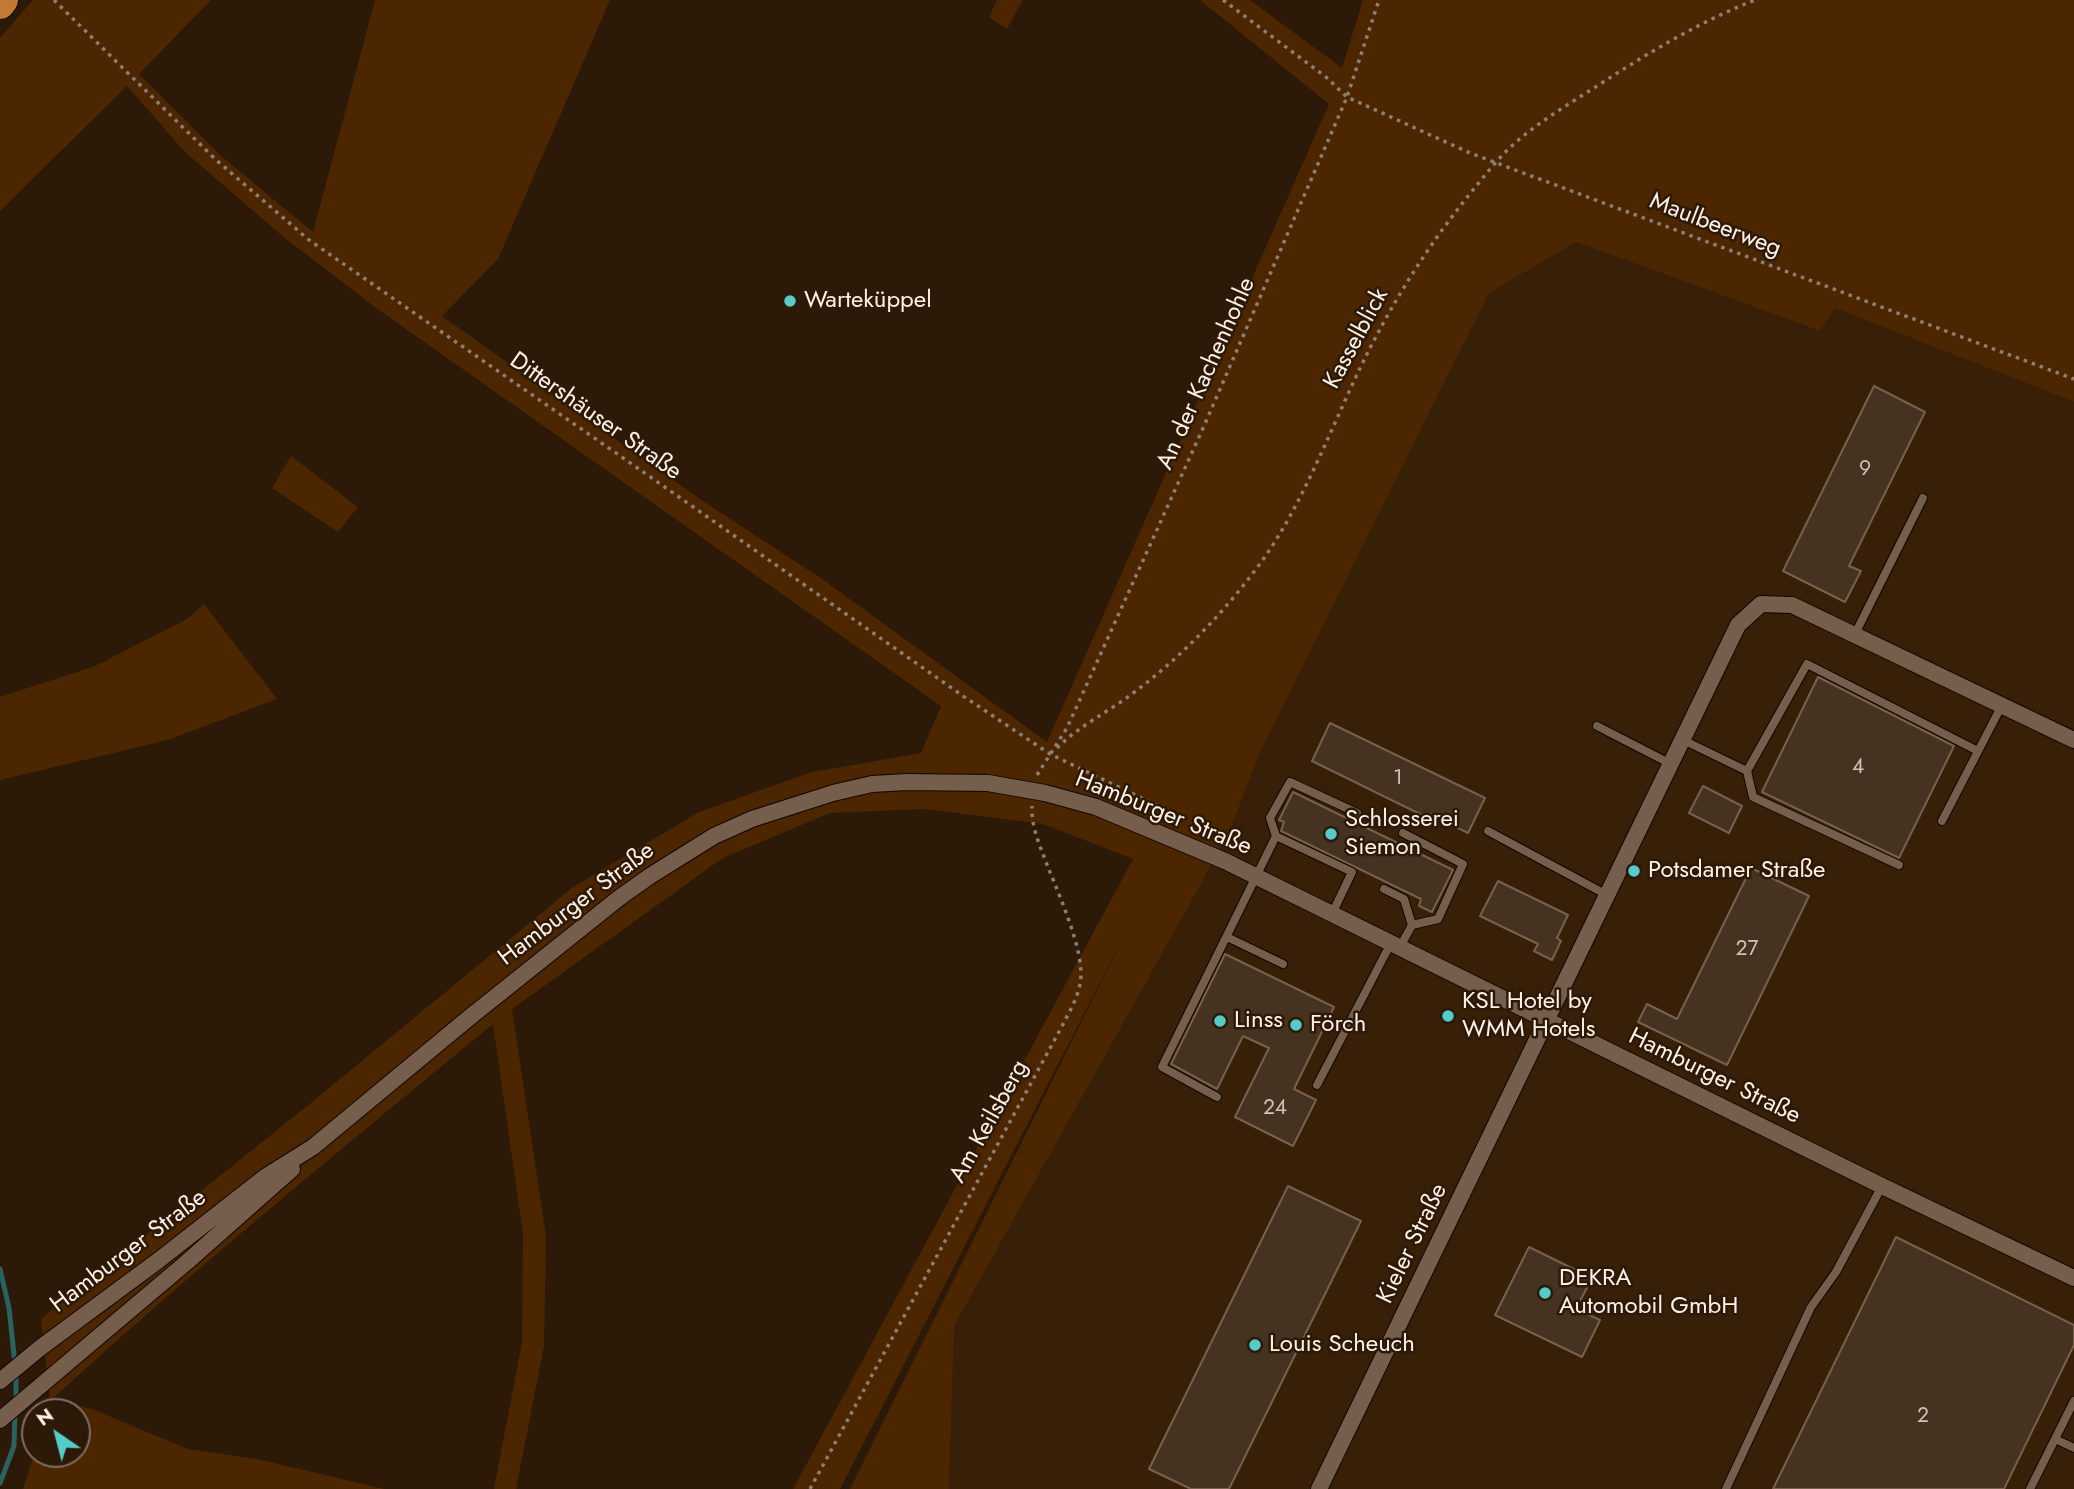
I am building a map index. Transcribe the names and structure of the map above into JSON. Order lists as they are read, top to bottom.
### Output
{
  "streets": {
    "street": ["Hamburger Straße", "Kieler Straße"],
    "path": [
      "Maulbeerweg",
      "Kasselblick",
      "An der Kachenhohle",
      "Dittershäuser Straße",
      "Am Keilsberg"
    ]
  },
  "crossings": [
    ["Maulbeerweg", "Kasselblick"],
    ["Maulbeerweg", "An der Kachenhohle"],
    ["Kasselblick", "An der Kachenhohle"],
    ["Kasselblick", "Dittershäuser Straße"],
    ["Kasselblick", "Am Keilsberg"],
    ["An der Kachenhohle", "Dittershäuser Straße"],
    ["An der Kachenhohle", "Am Keilsberg"],
    ["Dittershäuser Straße", "Am Keilsberg"],
    ["Hamburger Straße", "Am Keilsberg"],
    ["Hamburger Straße", "Kieler Straße"]
  ],
  "places": [
    "Warteküppel",
    "Schlosserei Siemon",
    "Potsdamer Straße",
    "KSL Hotel by WMM Hotels",
    "Linss",
    "Förch",
    "DEKRA Automobil GmbH",
    "Louis Scheuch"
  ],
  "house_numbers": [
    "9",
    "4",
    "1",
    "27",
    "24",
    "2"
  ],
  "north": "top left"
}
